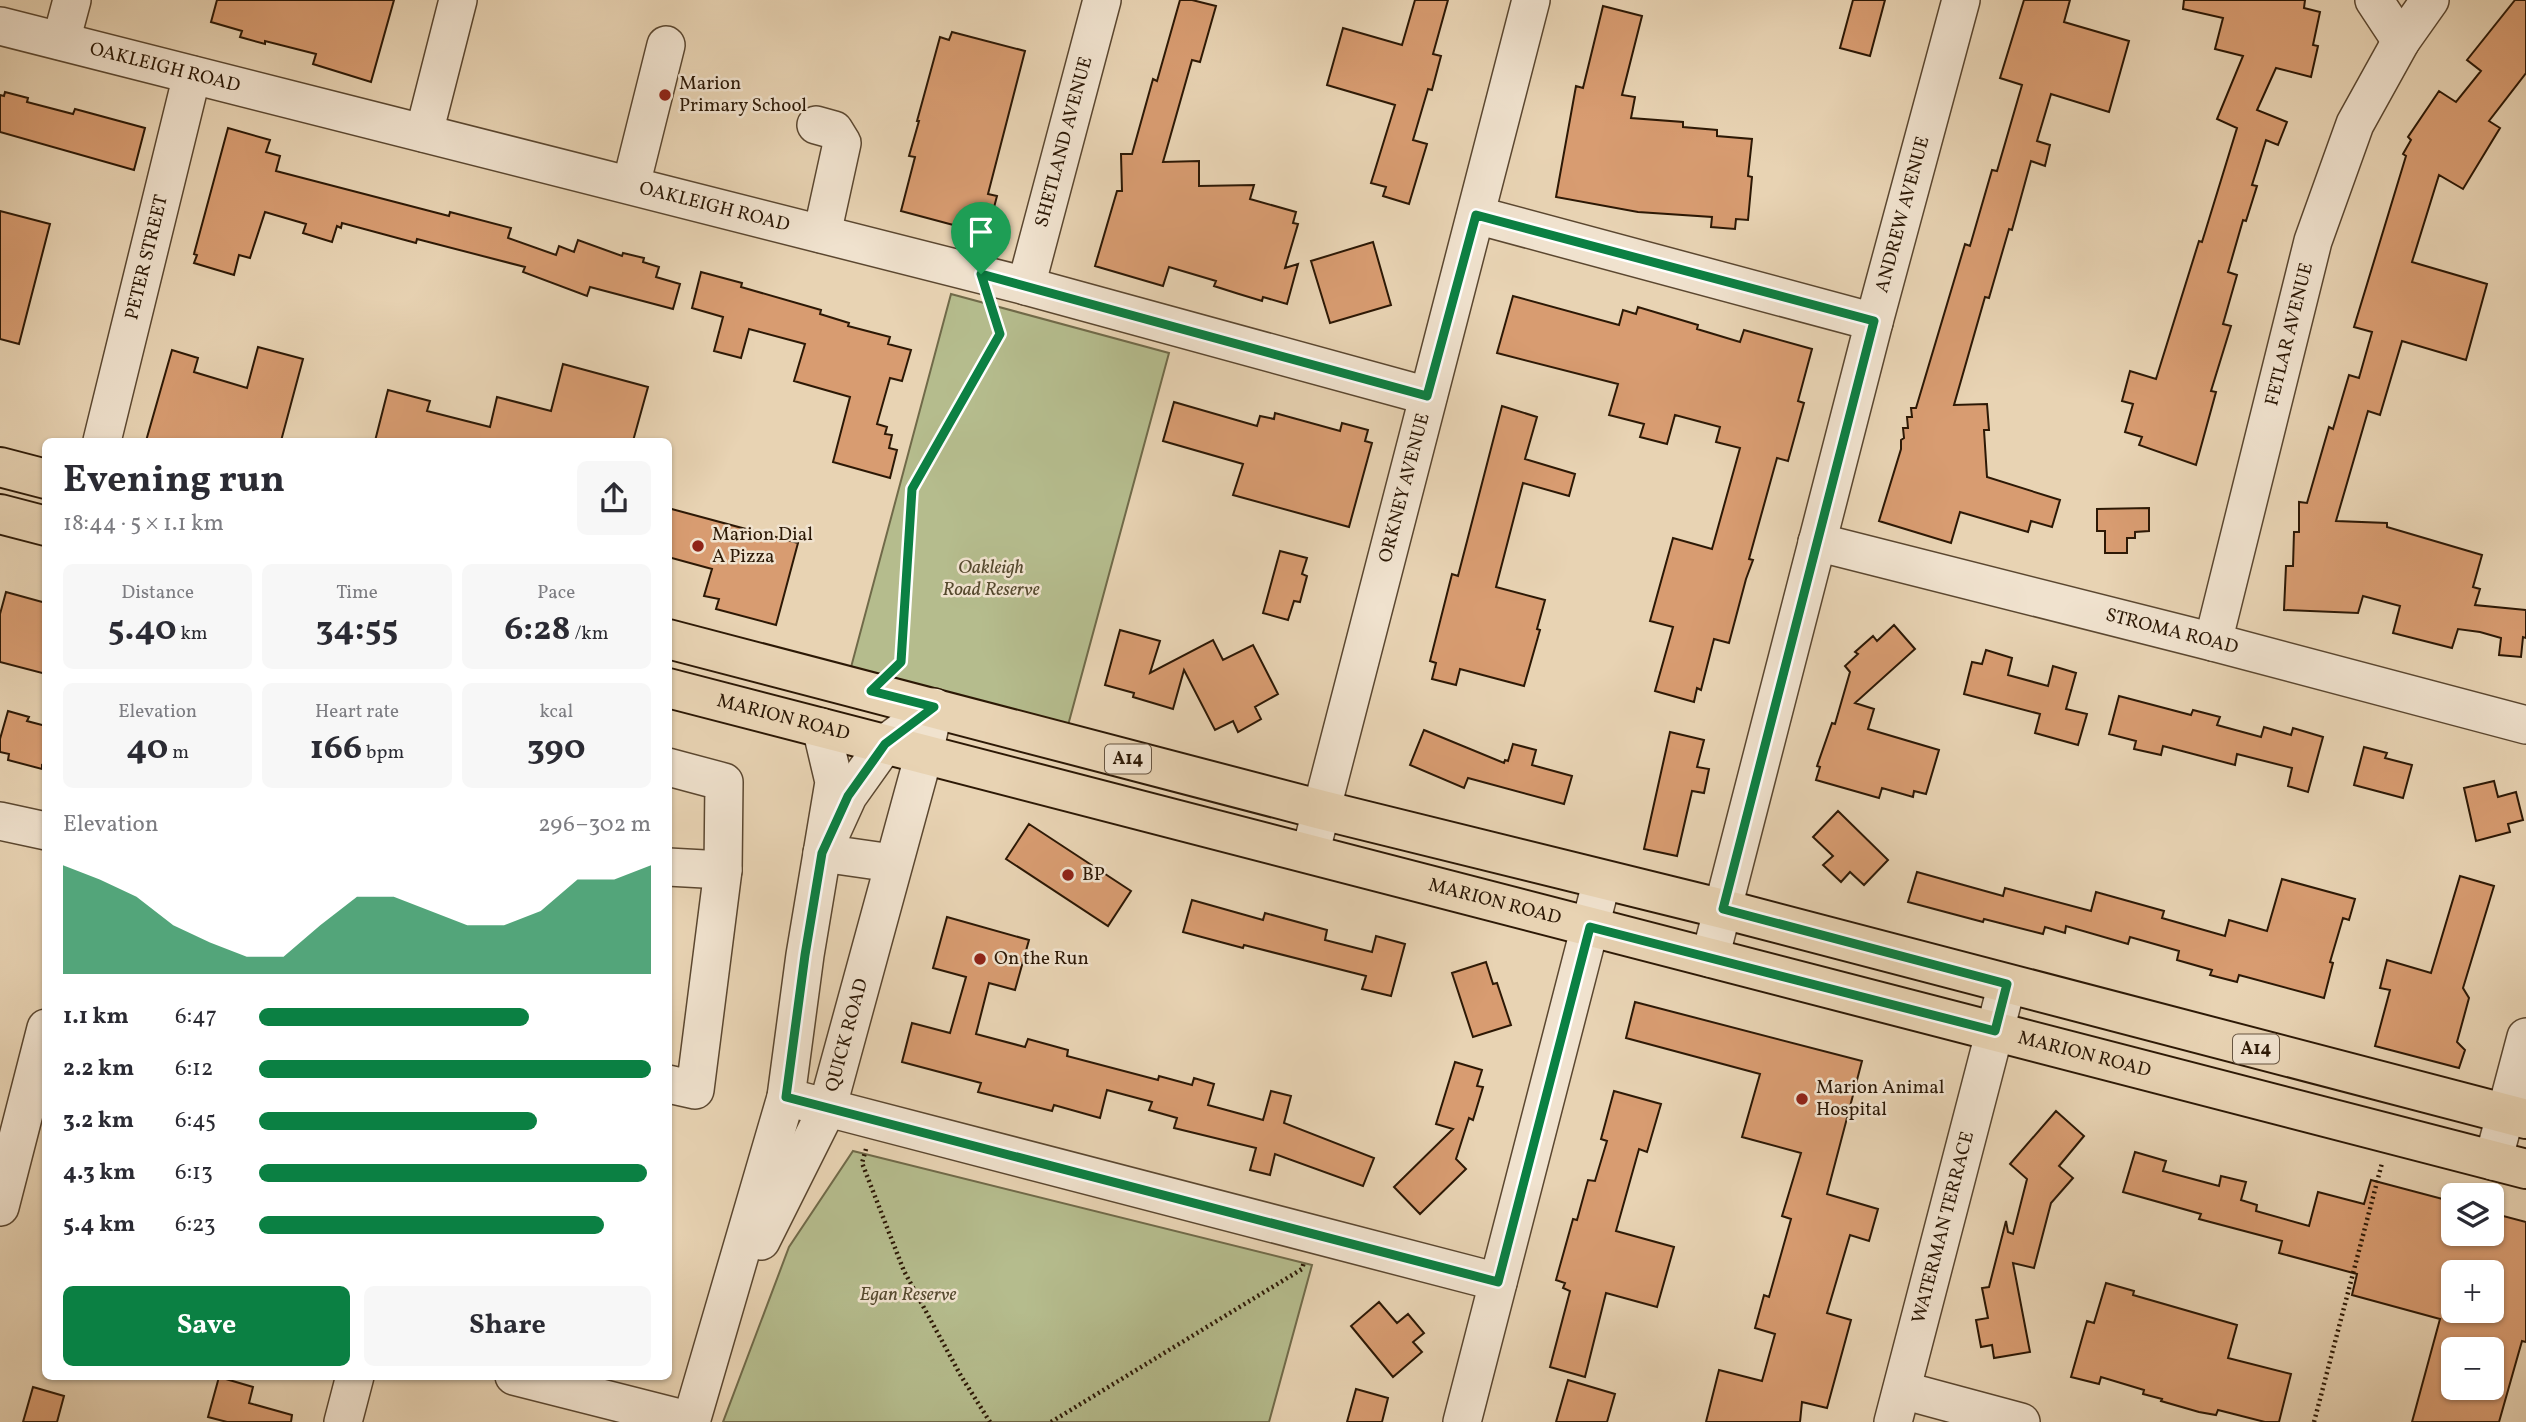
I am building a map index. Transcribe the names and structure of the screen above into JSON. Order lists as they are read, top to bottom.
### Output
{
  "streets": {
    "main road": ["MARION ROAD", "A14"],
    "street": [
      "OAKLEIGH ROAD",
      "SHETLAND AVENUE",
      "ANDREW AVENUE",
      "PETER STREET",
      "FETLAR AVENUE",
      "ORKNEY AVENUE",
      "STROMA ROAD",
      "QUICK ROAD",
      "WATERMAN TERRACE"
    ]
  },
  "crossings": [
    ["OAKLEIGH ROAD", "SHETLAND AVENUE"],
    ["OAKLEIGH ROAD", "PETER STREET"],
    ["OAKLEIGH ROAD", "ORKNEY AVENUE"],
    ["ANDREW AVENUE", "STROMA ROAD"],
    ["ANDREW AVENUE", "MARION ROAD"],
    ["ANDREW AVENUE", "A14"],
    ["FETLAR AVENUE", "STROMA ROAD"],
    ["ORKNEY AVENUE", "MARION ROAD"],
    ["ORKNEY AVENUE", "A14"],
    ["MARION ROAD", "QUICK ROAD"],
    ["MARION ROAD", "WATERMAN TERRACE"],
    ["A14", "QUICK ROAD"],
    ["A14", "WATERMAN TERRACE"]
  ],
  "parks": ["Oakleigh Road Reserve", "Egan Reserve"],
  "places": [
    "Marion Primary School",
    "Marion Dial A Pizza",
    "BP",
    "On the Run",
    "Marion Animal Hospital"
  ],
  "page": {
    "heading": ["Evening run", "18:44 · 5 × 1.1 km"],
    "stats": [
      ["Distance", "5.40 km"],
      ["Time", "34:55"],
      ["Pace", "6:28 /km"],
      ["Elevation", "40 m"],
      ["Heart rate", "166 bpm"],
      ["kcal", "390"]
    ],
    "chart": ["Elevation", "296–302 m"],
    "list": [
      {
        "name": "1.1 km",
        "note": "6:47"
      },
      {
        "name": "2.2 km",
        "note": "6:12"
      },
      {
        "name": "3.2 km",
        "note": "6:45"
      },
      {
        "name": "4.3 km",
        "note": "6:13"
      },
      {
        "name": "5.4 km",
        "note": "6:23"
      }
    ],
    "map_buttons": ["+", "−"],
    "buttons": ["Save", "Share"]
  }
}
